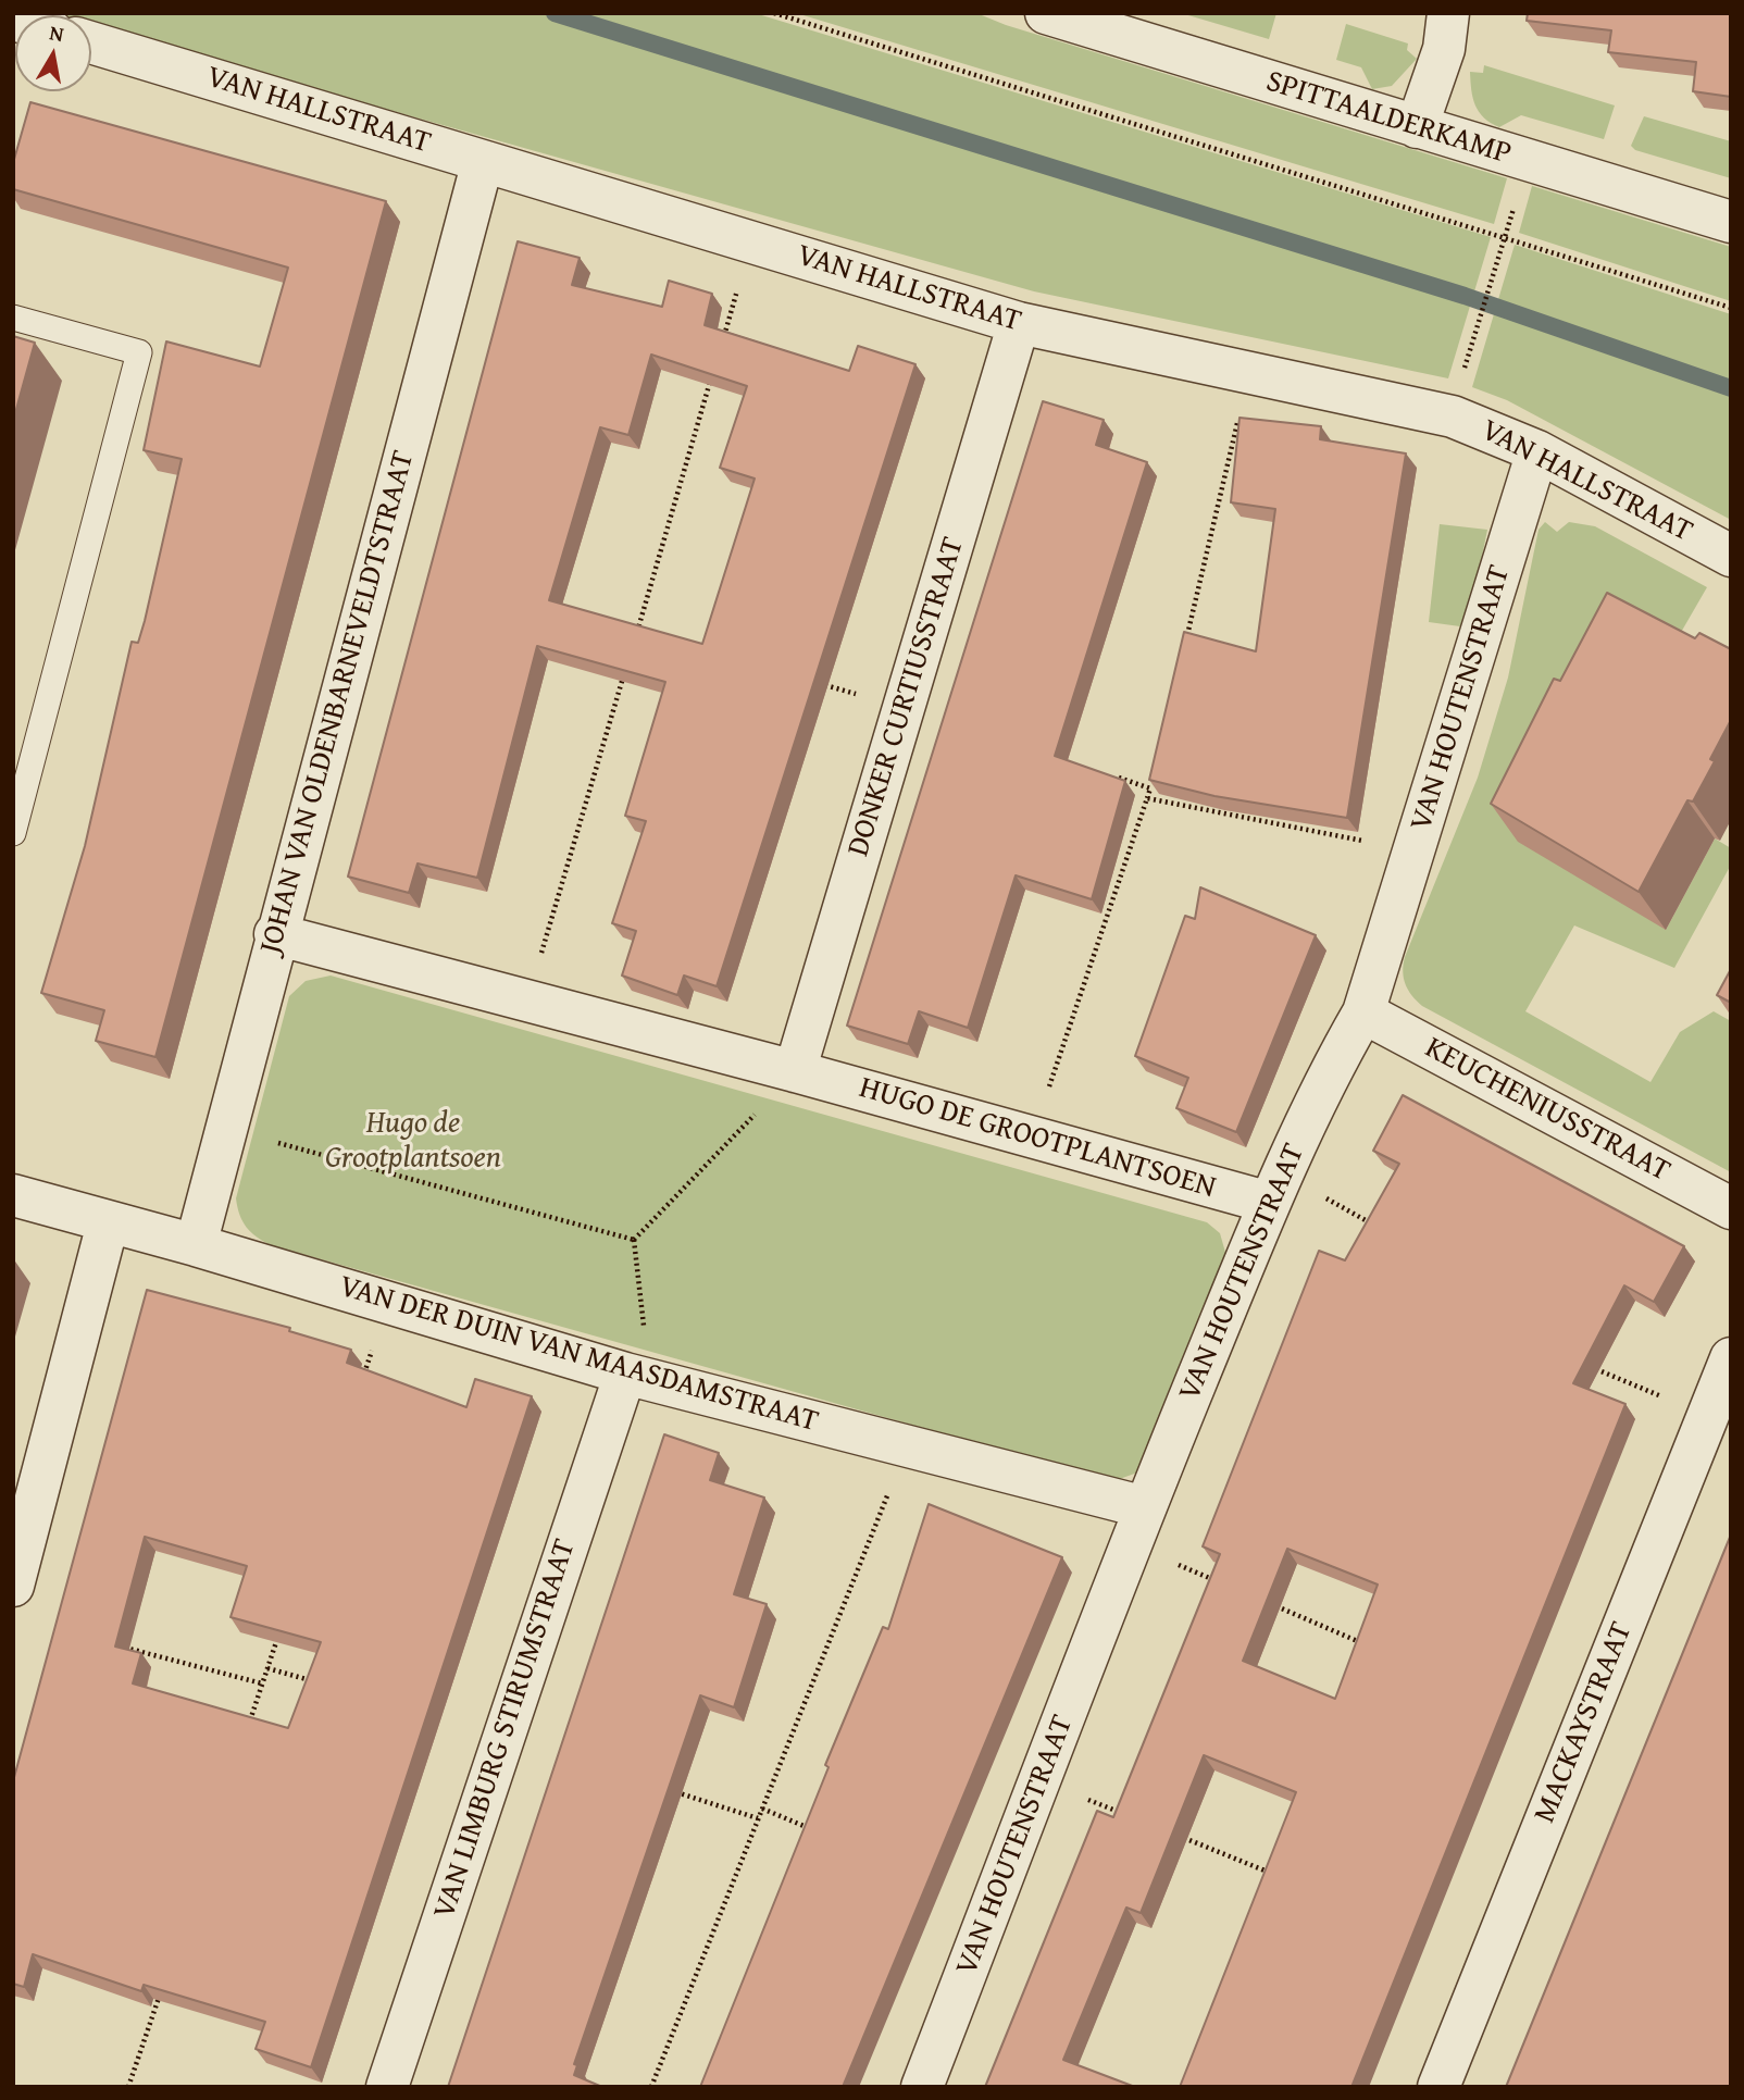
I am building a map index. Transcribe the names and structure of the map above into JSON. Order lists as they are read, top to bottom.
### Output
{
  "streets": {
    "street": [
      "VAN HALLSTRAAT",
      "SPITTAALDERKAMP",
      "DONKER CURTIUSSTRAAT",
      "VAN HOUTENSTRAAT",
      "JOHAN VAN OLDENBARNEVELDTSTRAAT",
      "KEUCHENIUSSTRAAT",
      "HUGO DE GROOTPLANTSOEN",
      "VAN DER DUIN VAN MAASDAMSTRAAT",
      "MACKAYSTRAAT",
      "VAN LIMBURG STIRUMSTRAAT"
    ]
  },
  "crossings": [
    ["VAN HALLSTRAAT", "DONKER CURTIUSSTRAAT"],
    ["VAN HALLSTRAAT", "VAN HOUTENSTRAAT"],
    ["VAN HALLSTRAAT", "JOHAN VAN OLDENBARNEVELDTSTRAAT"],
    ["DONKER CURTIUSSTRAAT", "HUGO DE GROOTPLANTSOEN"],
    ["VAN HOUTENSTRAAT", "KEUCHENIUSSTRAAT"],
    ["VAN HOUTENSTRAAT", "HUGO DE GROOTPLANTSOEN"],
    ["VAN HOUTENSTRAAT", "VAN DER DUIN VAN MAASDAMSTRAAT"],
    ["JOHAN VAN OLDENBARNEVELDTSTRAAT", "HUGO DE GROOTPLANTSOEN"],
    ["JOHAN VAN OLDENBARNEVELDTSTRAAT", "VAN DER DUIN VAN MAASDAMSTRAAT"],
    ["VAN DER DUIN VAN MAASDAMSTRAAT", "VAN LIMBURG STIRUMSTRAAT"]
  ],
  "parks": ["Hugo de Grootplantsoen"],
  "north": "top"
}
